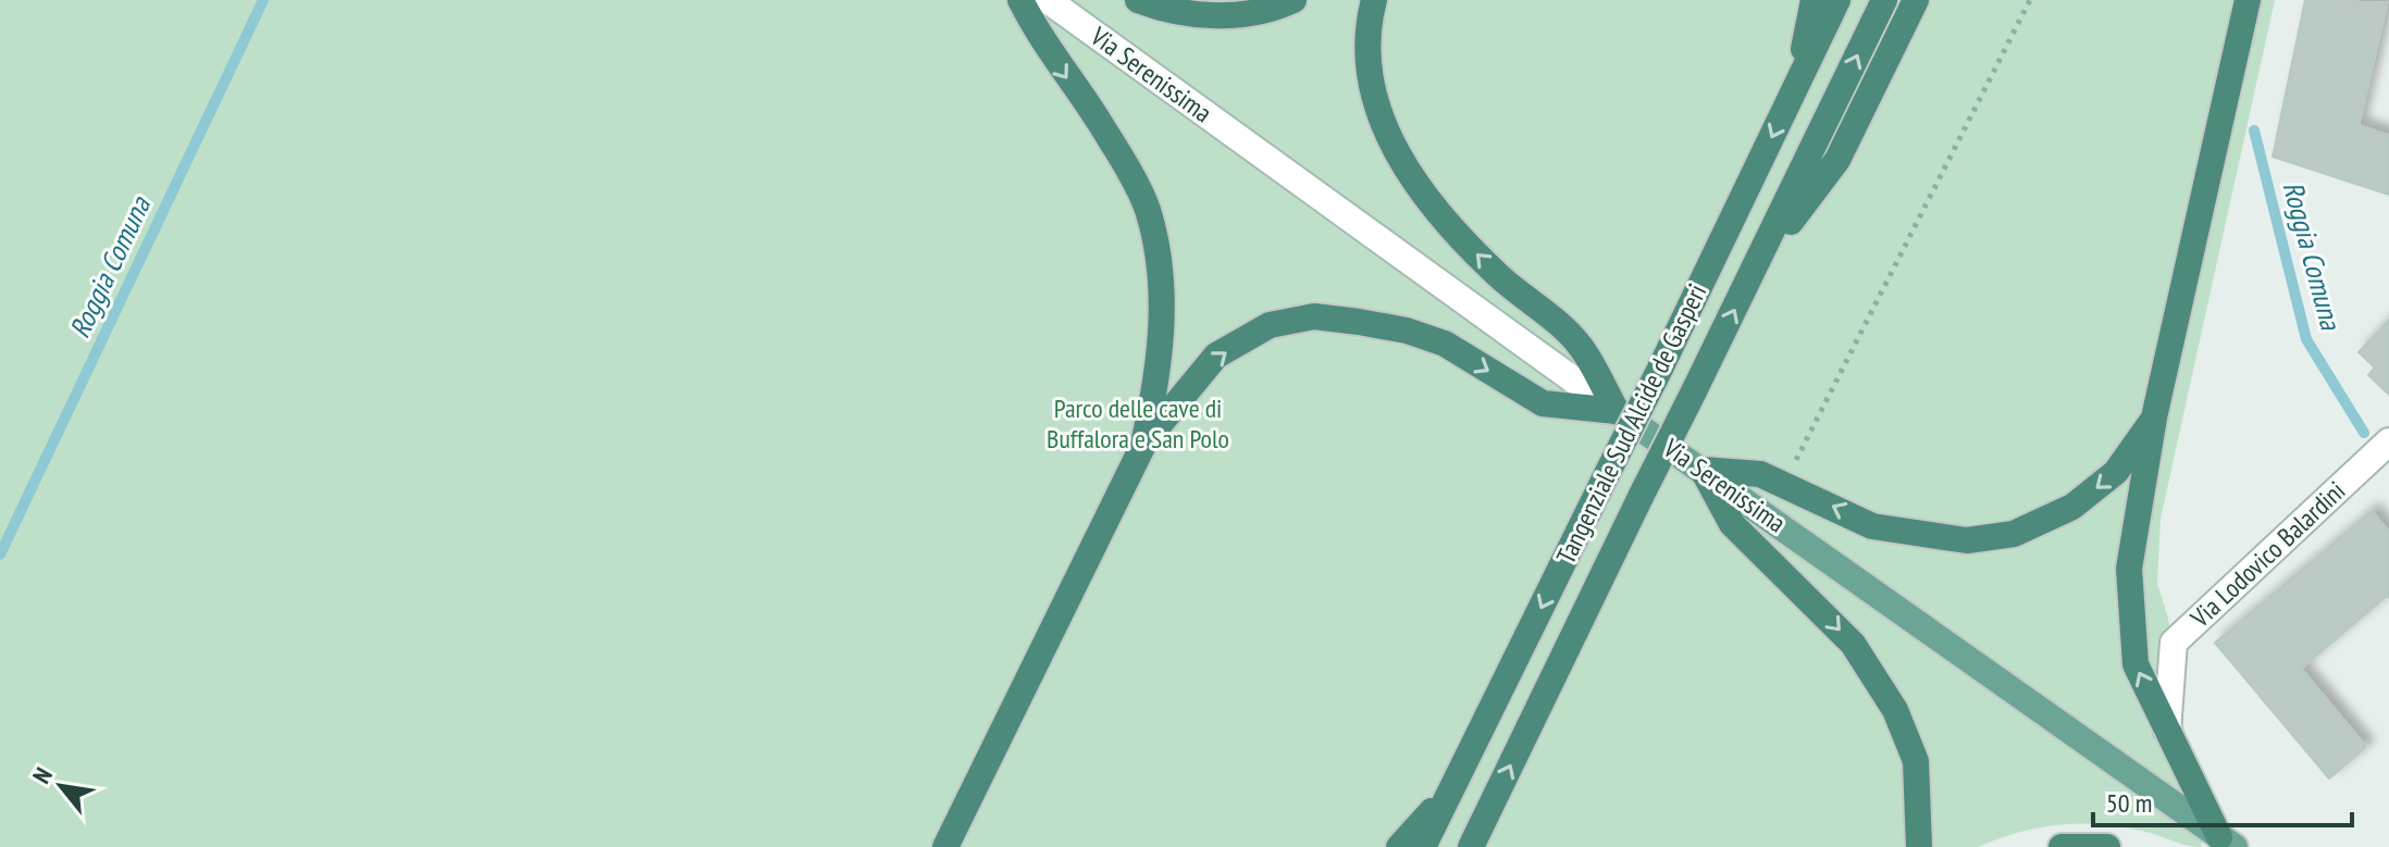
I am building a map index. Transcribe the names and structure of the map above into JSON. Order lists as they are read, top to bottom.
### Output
{
  "streets": {
    "highway": ["Tangenziale Sud Alcide de Gasperi"],
    "main road": ["Via Serenissima", "Via Lodovico Balardini"]
  },
  "water": ["Roggia Comuna"],
  "parks": ["Parco delle cave di Buffalora e San Polo"],
  "scale_bar": "50 m",
  "north": "top left"
}
